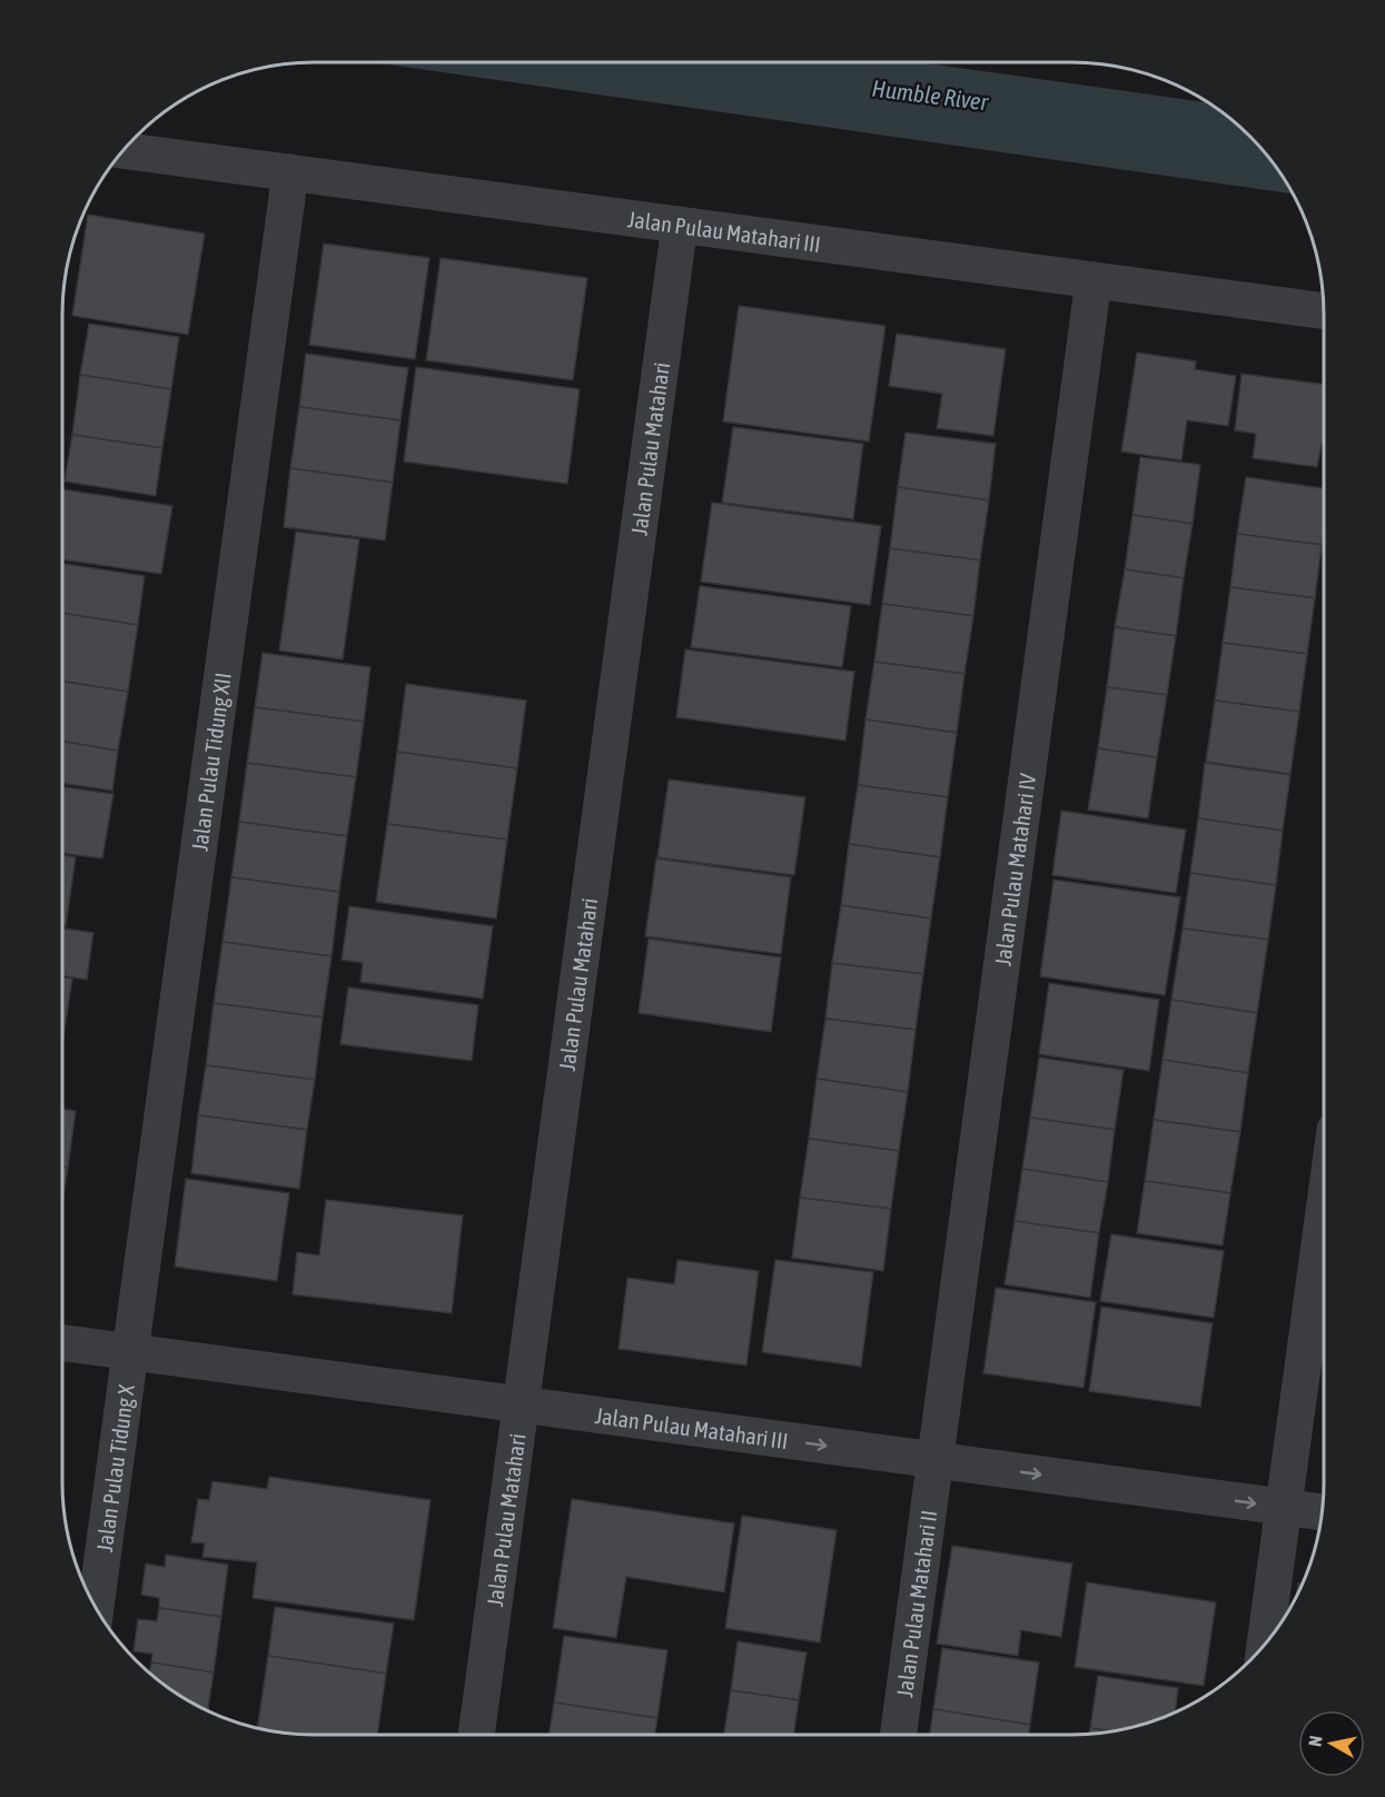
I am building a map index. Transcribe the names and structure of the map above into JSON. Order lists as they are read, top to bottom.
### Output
{
  "streets": {
    "street": [
      "Jalan Pulau Matahari III",
      "Jalan Pulau Matahari",
      "Jalan Pulau Tidung XII",
      "Jalan Pulau Matahari IV",
      "Jalan Pulau Tidung X",
      "Jalan Pulau Matahari II"
    ]
  },
  "crossings": [
    ["Jalan Pulau Matahari III", "Jalan Pulau Matahari"],
    ["Jalan Pulau Matahari III", "Jalan Pulau Tidung XII"],
    ["Jalan Pulau Matahari III", "Jalan Pulau Matahari IV"],
    ["Jalan Pulau Matahari III", "Jalan Pulau Tidung X"],
    ["Jalan Pulau Matahari III", "Jalan Pulau Matahari II"],
    ["Jalan Pulau Tidung XII", "Jalan Pulau Tidung X"],
    ["Jalan Pulau Matahari IV", "Jalan Pulau Matahari II"]
  ],
  "water": ["Humble River"],
  "north": "left"
}
